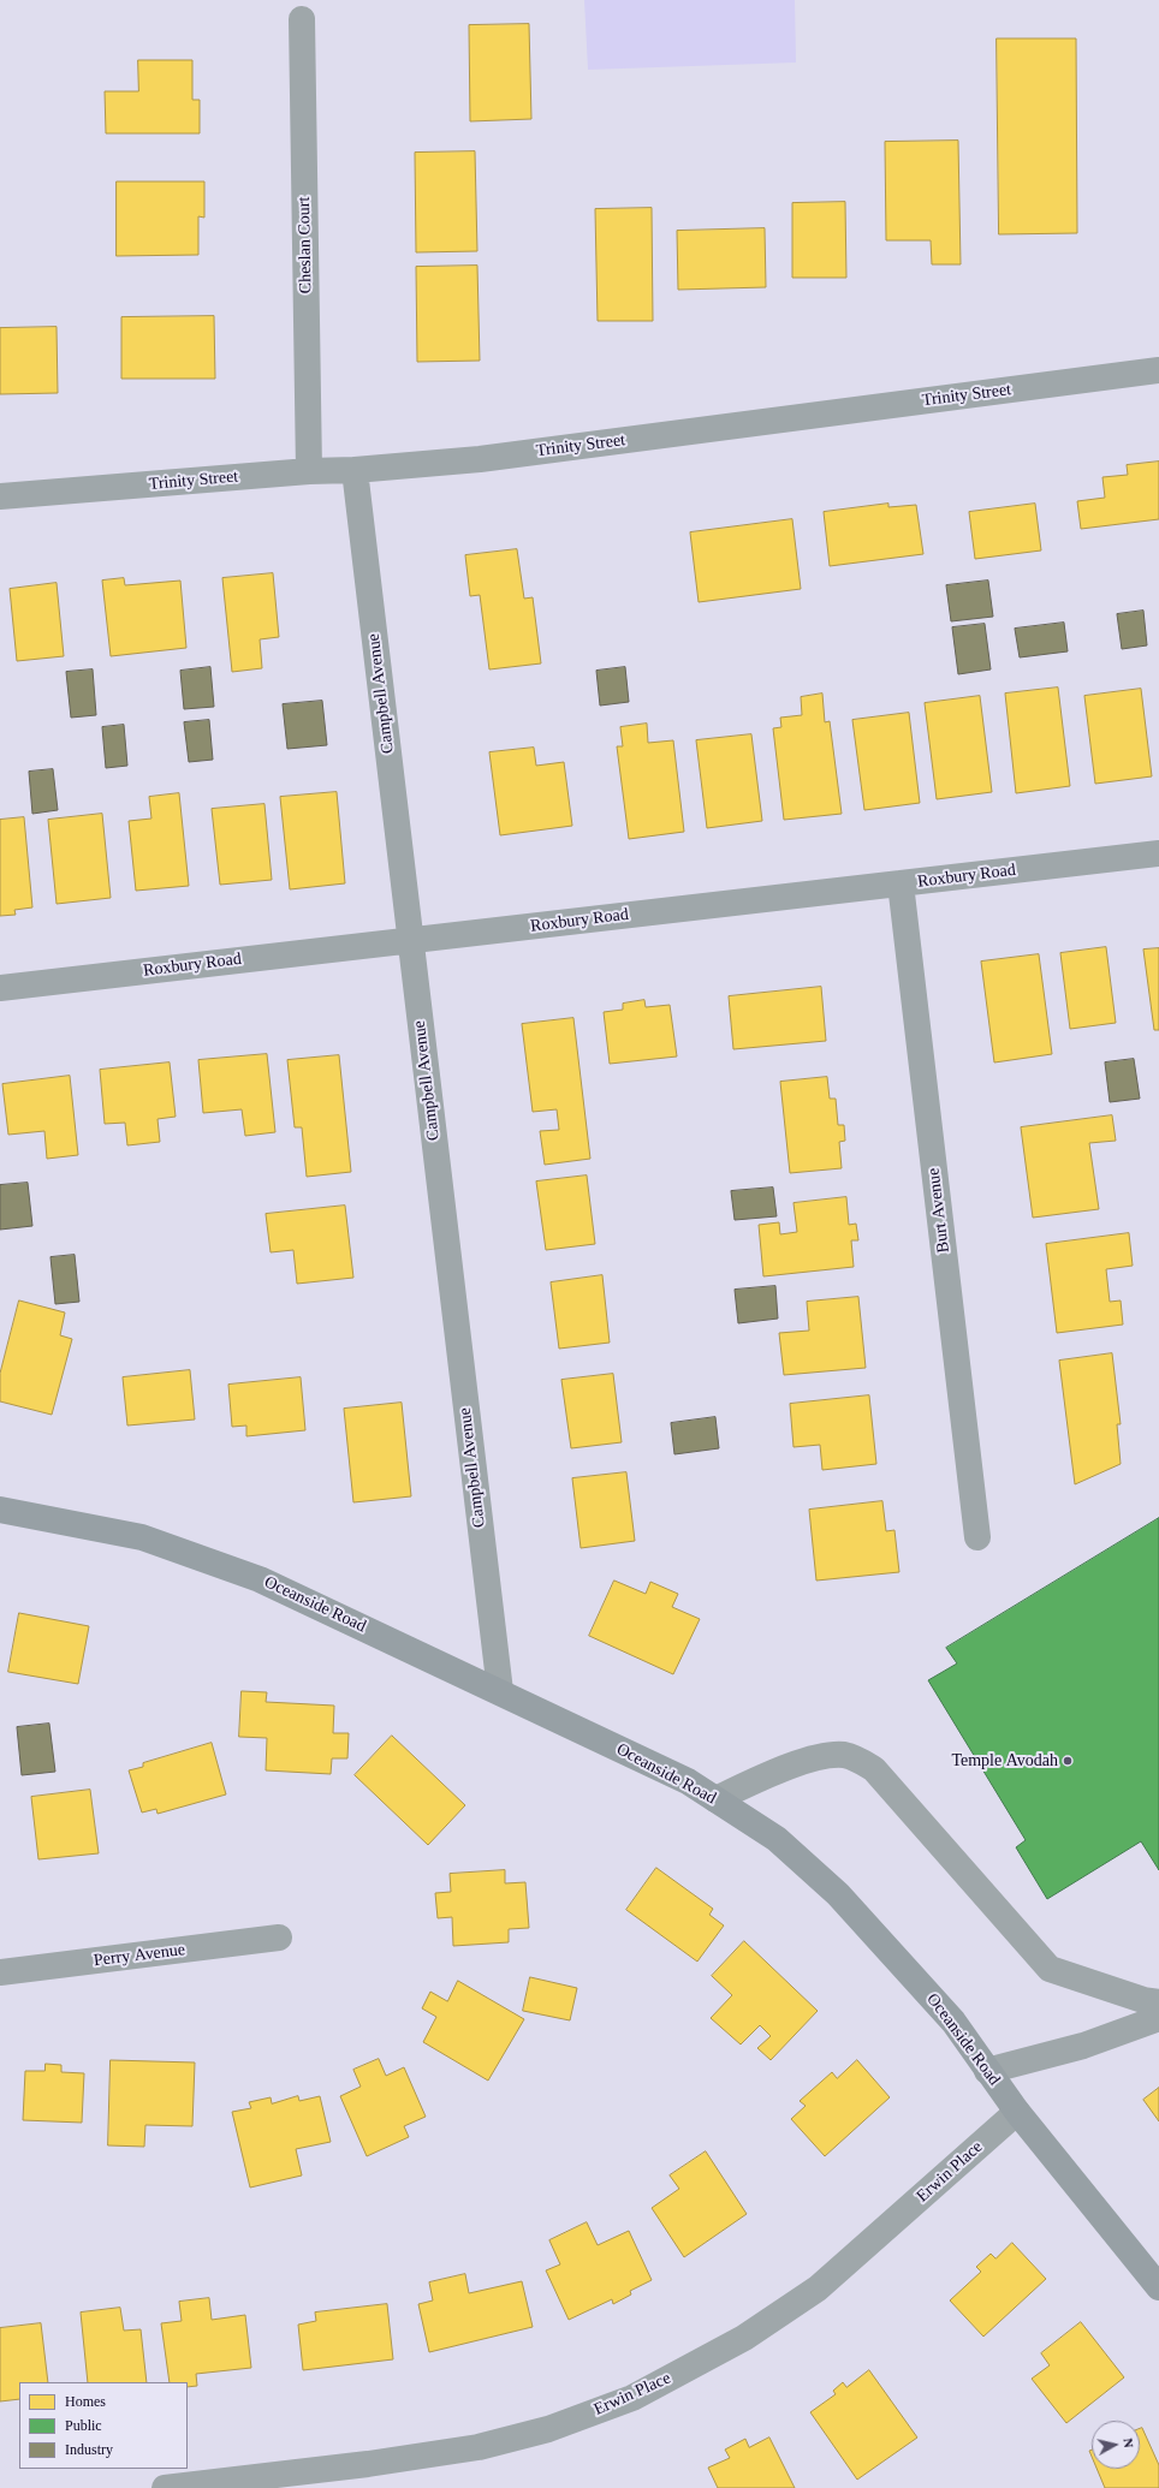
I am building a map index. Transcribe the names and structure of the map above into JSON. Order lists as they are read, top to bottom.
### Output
{
  "streets": {
    "main road": ["Oceanside Road"],
    "street": [
      "Cheslan Court",
      "Trinity Street",
      "Campbell Avenue",
      "Roxbury Road",
      "Burt Avenue",
      "Perry Avenue",
      "Erwin Place"
    ]
  },
  "crossings": [
    ["Cheslan Court", "Trinity Street"],
    ["Trinity Street", "Campbell Avenue"],
    ["Campbell Avenue", "Roxbury Road"],
    ["Campbell Avenue", "Oceanside Road"],
    ["Roxbury Road", "Burt Avenue"],
    ["Oceanside Road", "Erwin Place"]
  ],
  "places": ["Temple Avodah"],
  "legend": ["Homes", "Public", "Industry"],
  "north": "right"
}
